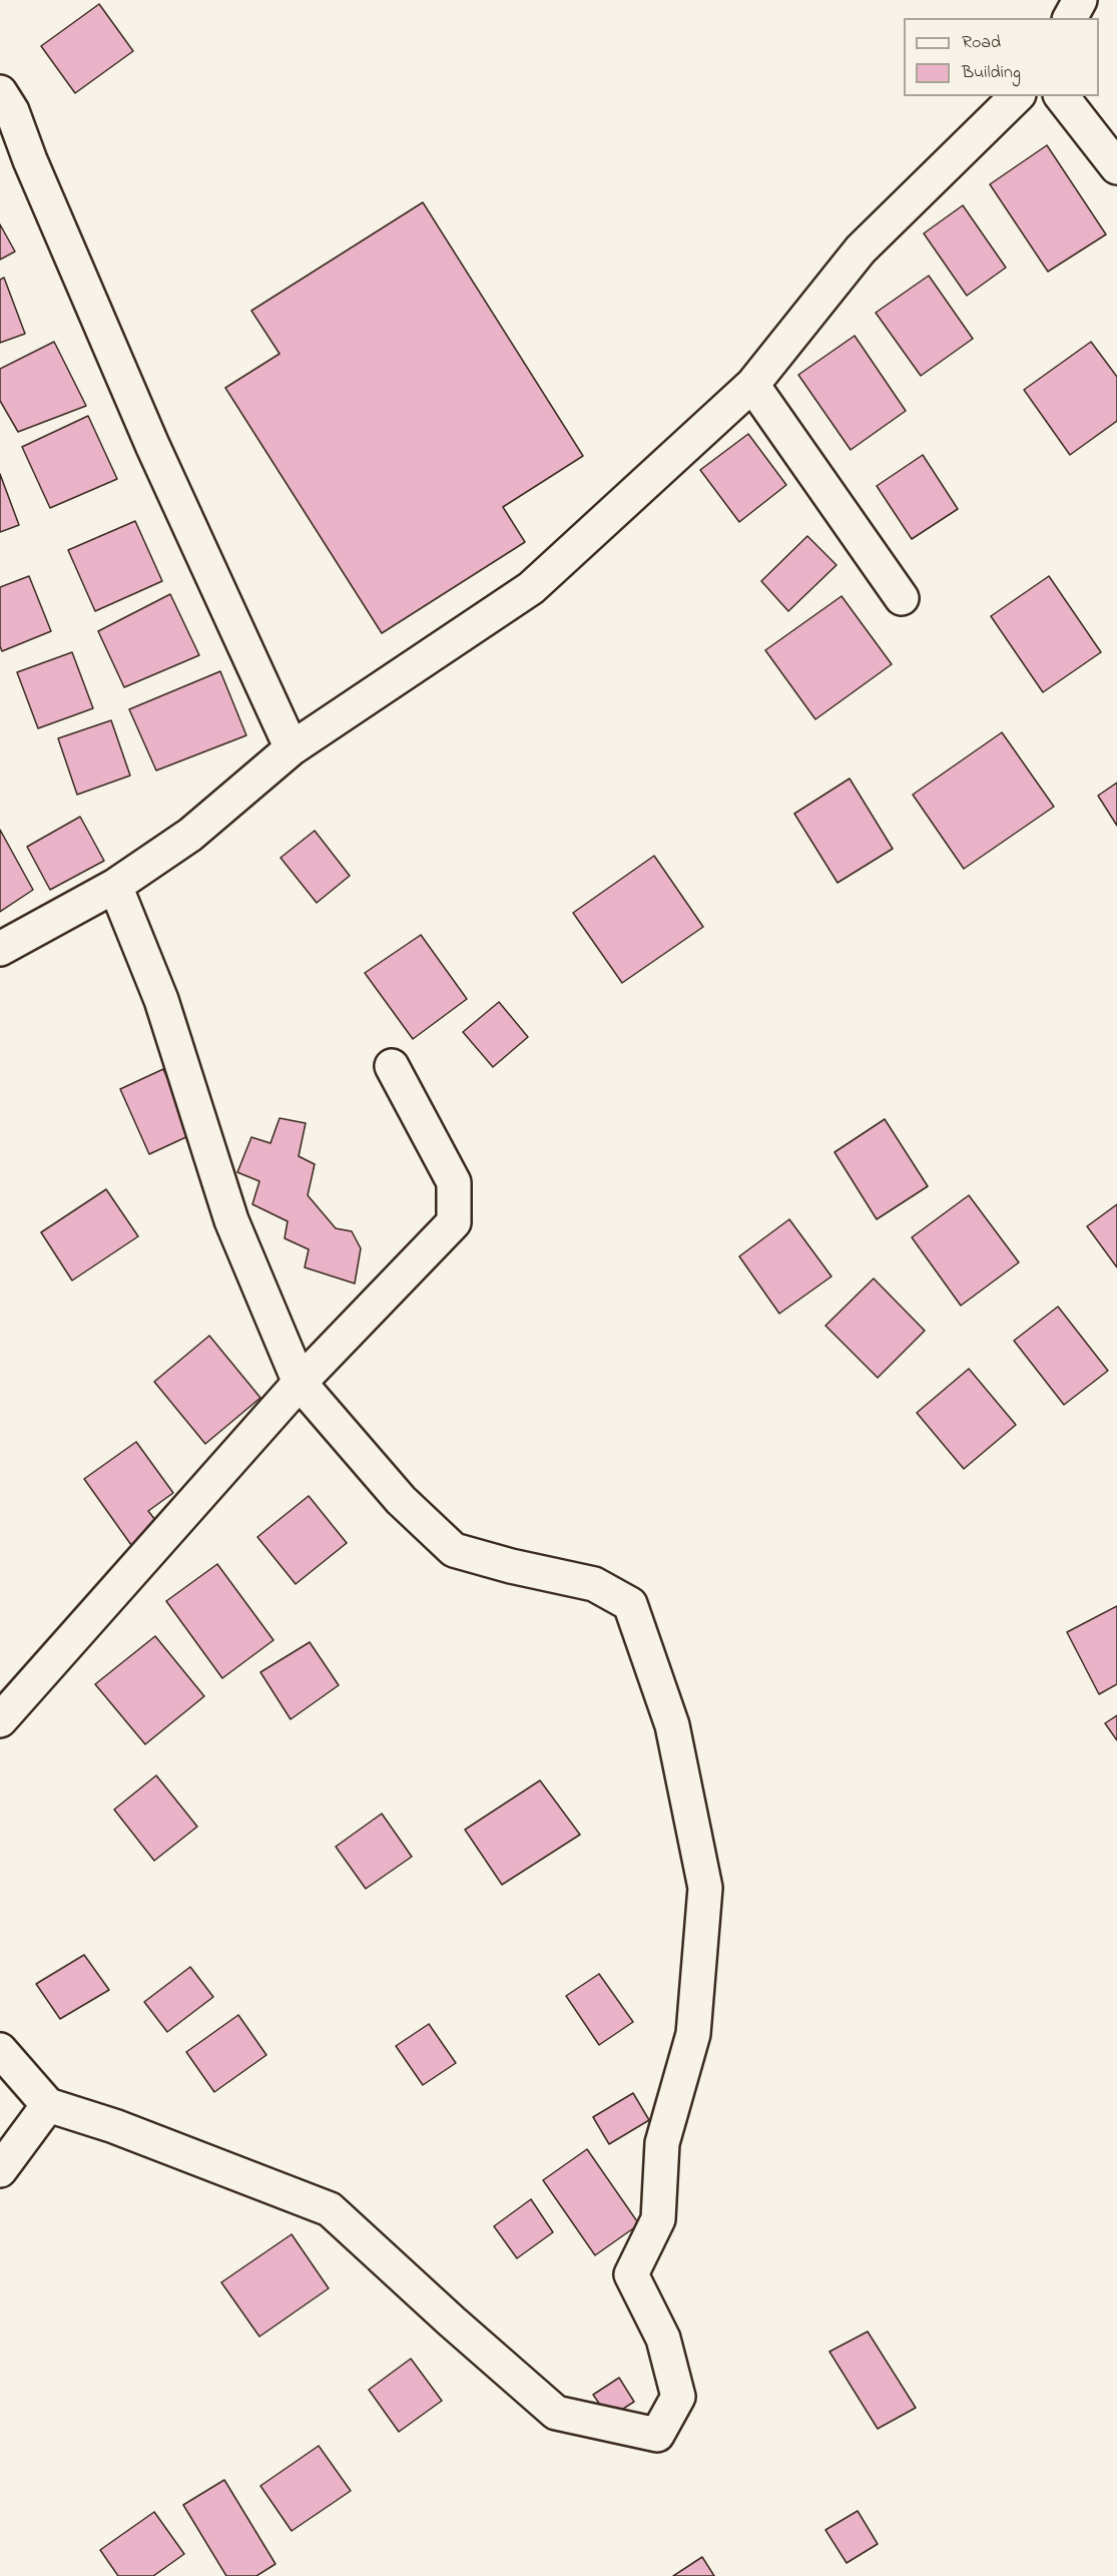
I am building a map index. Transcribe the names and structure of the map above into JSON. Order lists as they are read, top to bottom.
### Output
{
  "legend": ["Road", "Building"]
}
